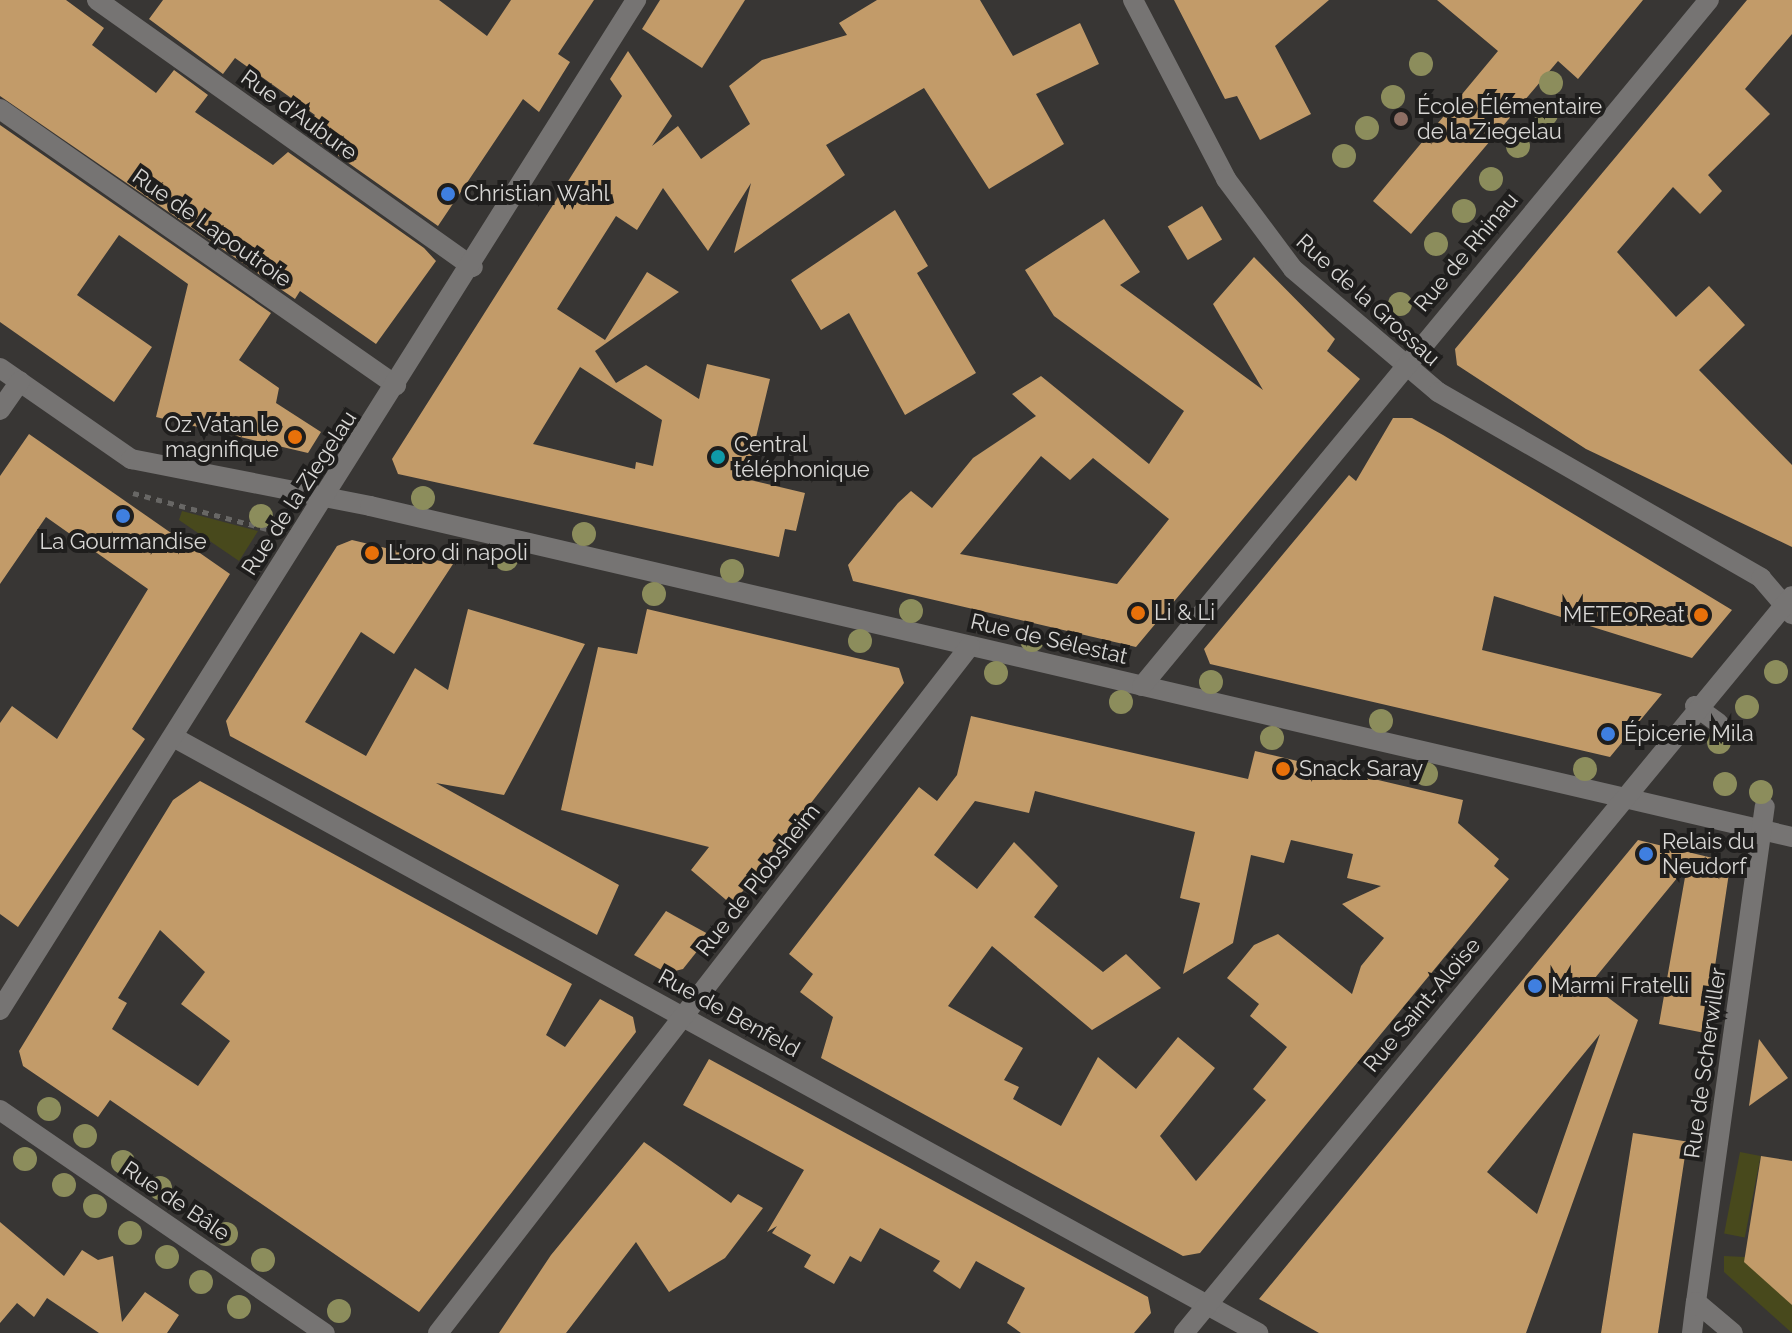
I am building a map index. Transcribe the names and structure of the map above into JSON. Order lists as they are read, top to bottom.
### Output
{
  "streets": {
    "street": [
      "Rue d'Aubure",
      "Rue de Lapoutroie",
      "Rue de Rhinau",
      "Rue de la Grossau",
      "Rue de la Ziegelau",
      "Rue de Sélestat",
      "Rue de Plobsheim",
      "Rue Saint-Aloïse",
      "Rue de Benfeld",
      "Rue de Scherwiller",
      "Rue de Bâle"
    ]
  },
  "crossings": [
    ["Rue d'Aubure", "Rue de la Ziegelau"],
    ["Rue de Lapoutroie", "Rue de la Ziegelau"],
    ["Rue de Rhinau", "Rue de la Grossau"],
    ["Rue de Rhinau", "Rue de Sélestat"],
    ["Rue de la Grossau", "Rue Saint-Aloïse"],
    ["Rue de la Ziegelau", "Rue de Sélestat"],
    ["Rue de la Ziegelau", "Rue de Benfeld"],
    ["Rue de Sélestat", "Rue de Plobsheim"],
    ["Rue de Sélestat", "Rue Saint-Aloïse"],
    ["Rue de Sélestat", "Rue de Scherwiller"],
    ["Rue de Plobsheim", "Rue de Benfeld"],
    ["Rue Saint-Aloïse", "Rue de Benfeld"]
  ],
  "places": [
    "École Élémentaire de la Ziegelau",
    "Christian Wahl",
    "Oz Vatan le magnifique",
    "Central téléphonique",
    "La Gourmandise",
    "L'oro di napoli",
    "Li & Li",
    "METEOReat",
    "Épicerie Mila",
    "Snack Saray",
    "Relais du Neudorf",
    "Marmi Fratelli"
  ]
}
